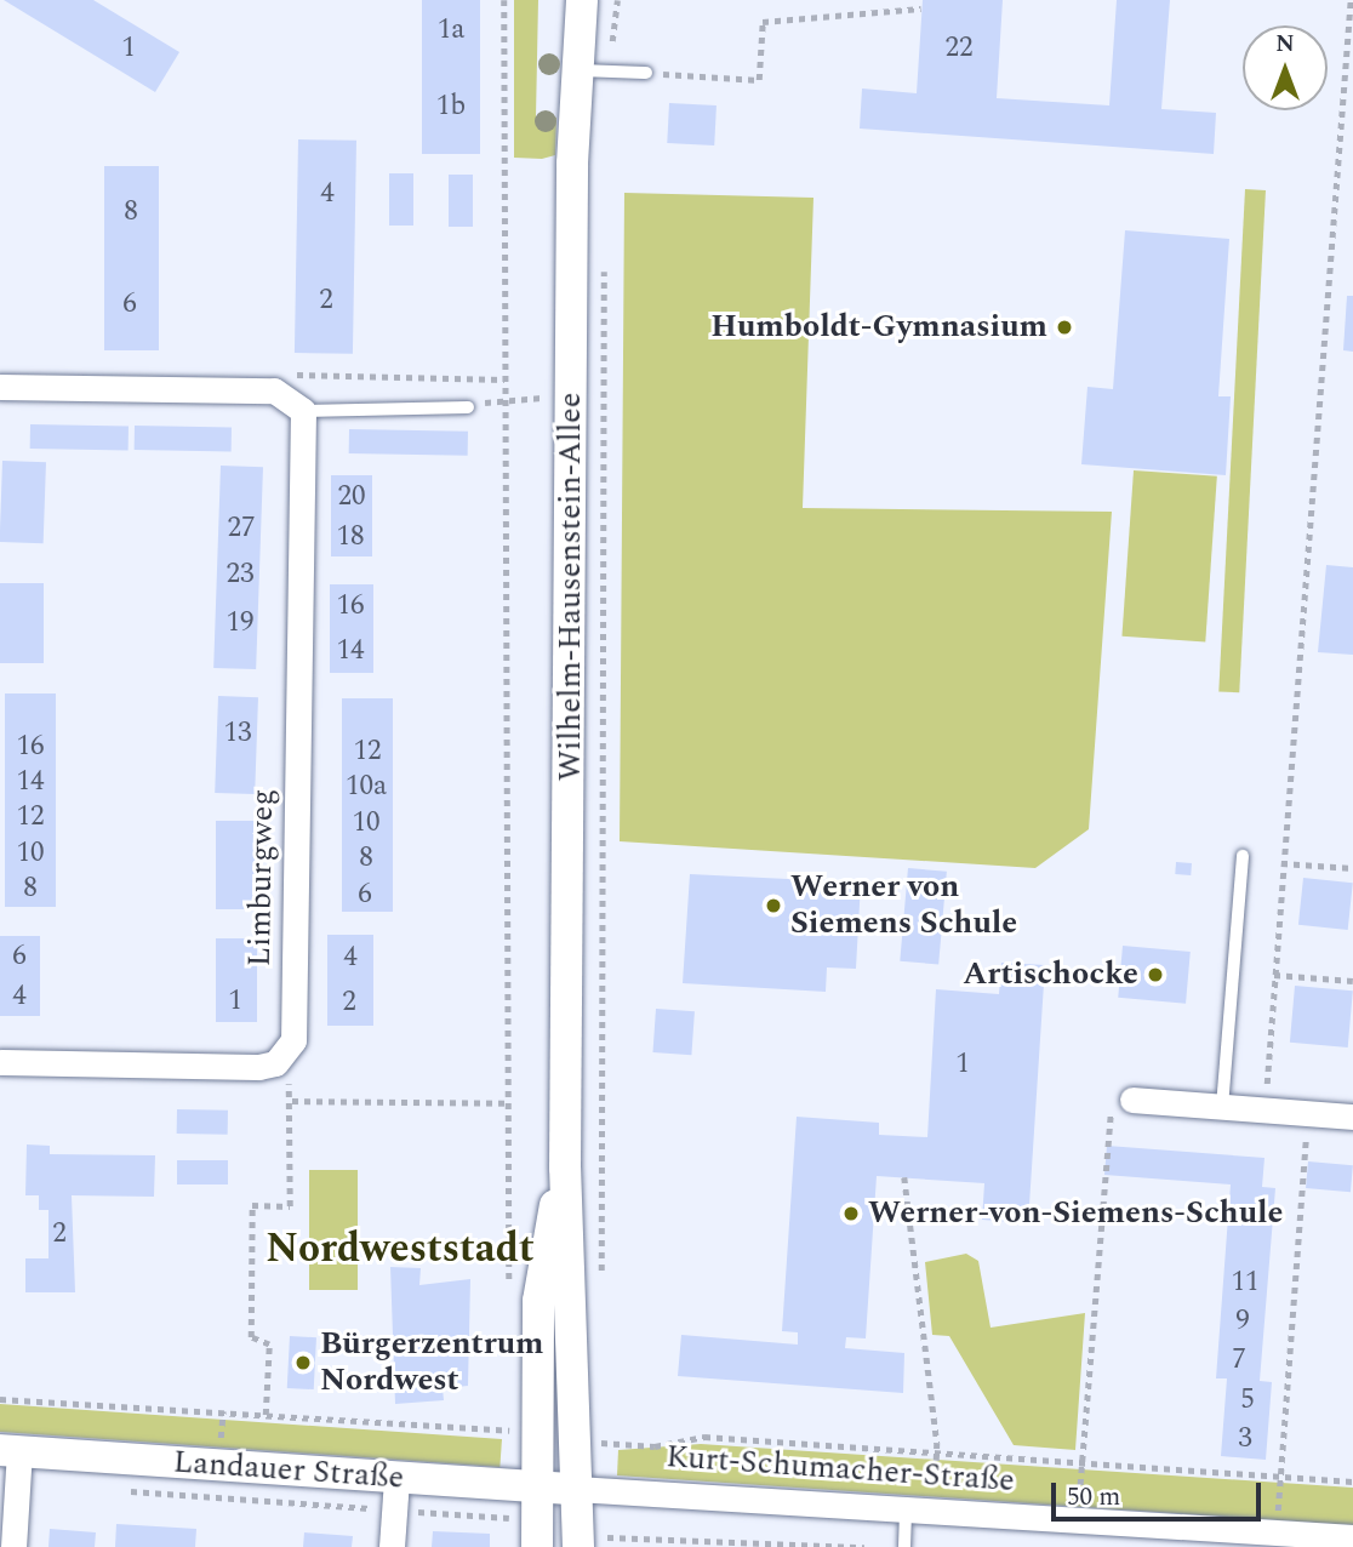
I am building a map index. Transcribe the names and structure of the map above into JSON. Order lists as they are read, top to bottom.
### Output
{
  "streets": {
    "street": [
      "Wilhelm-Hausenstein-Allee",
      "Limburgweg",
      "Kurt-Schumacher-Straße",
      "Landauer Straße"
    ]
  },
  "crossings": [
    ["Wilhelm-Hausenstein-Allee", "Kurt-Schumacher-Straße"],
    ["Wilhelm-Hausenstein-Allee", "Landauer Straße"],
    ["Kurt-Schumacher-Straße", "Landauer Straße"]
  ],
  "districts": ["Nordweststadt"],
  "places": [
    "Humboldt-Gymnasium",
    "Werner von Siemens Schule",
    "Artischocke",
    "Werner-von-Siemens-Schule",
    "Bürgerzentrum Nordwest"
  ],
  "house_numbers": [
    "1a",
    "1",
    "22",
    "1b",
    "4",
    "8",
    "2",
    "6",
    "20",
    "27",
    "18",
    "23",
    "16",
    "19",
    "14",
    "13",
    "16",
    "12",
    "14",
    "10a",
    "12",
    "10",
    "10",
    "8",
    "8",
    "6",
    "6",
    "4",
    "4",
    "1",
    "2",
    "1",
    "2",
    "11",
    "9",
    "7",
    "5",
    "3"
  ],
  "scale_bar": "50 m",
  "north": "top"
}
